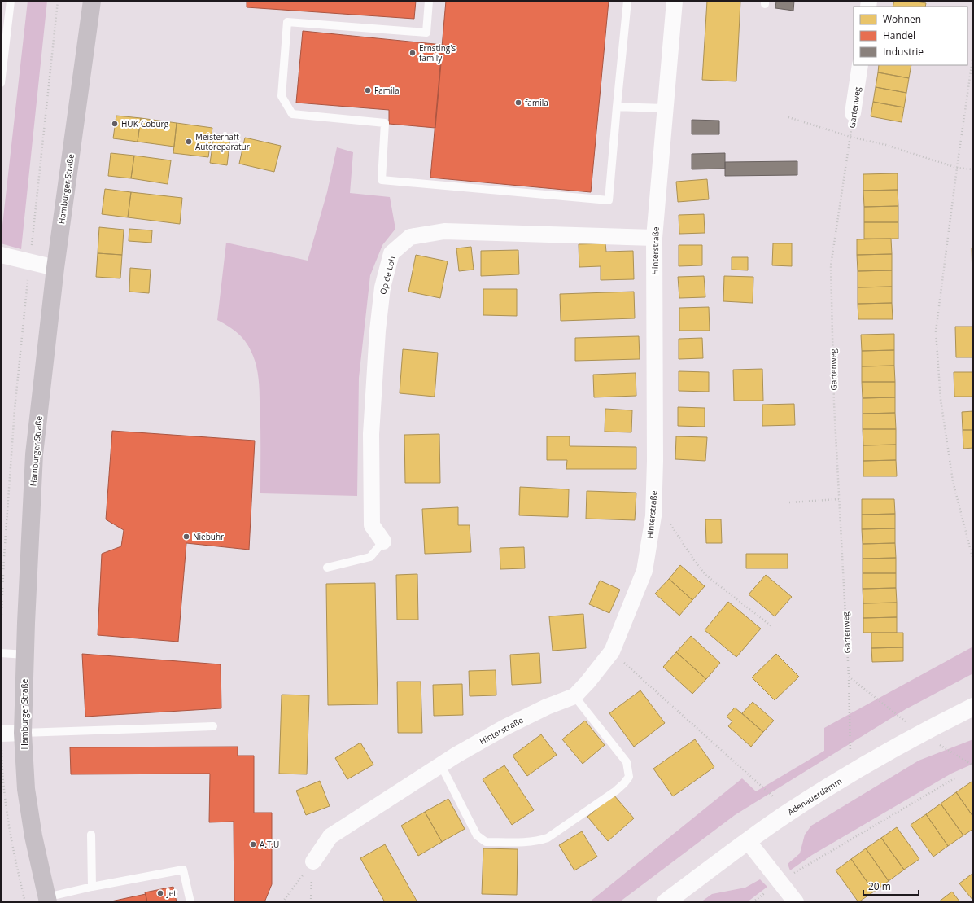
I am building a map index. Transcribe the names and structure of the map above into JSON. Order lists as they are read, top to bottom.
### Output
{
  "streets": {
    "main road": ["Hamburger Straße"],
    "street": [
      "Gartenweg",
      "Hinterstraße",
      "Op de Loh",
      "Adenauerdamm"
    ]
  },
  "crossings": [
    ["Hinterstraße", "Op de Loh"]
  ],
  "places": [
    "Ernsting's family",
    "Famila",
    "famila",
    "HUK-Coburg",
    "Meisterhaft Autoreparatur",
    "Niebuhr",
    "A.T.U",
    "Jet"
  ],
  "legend": ["Wohnen", "Handel", "Industrie"],
  "scale_bar": "20 m"
}
